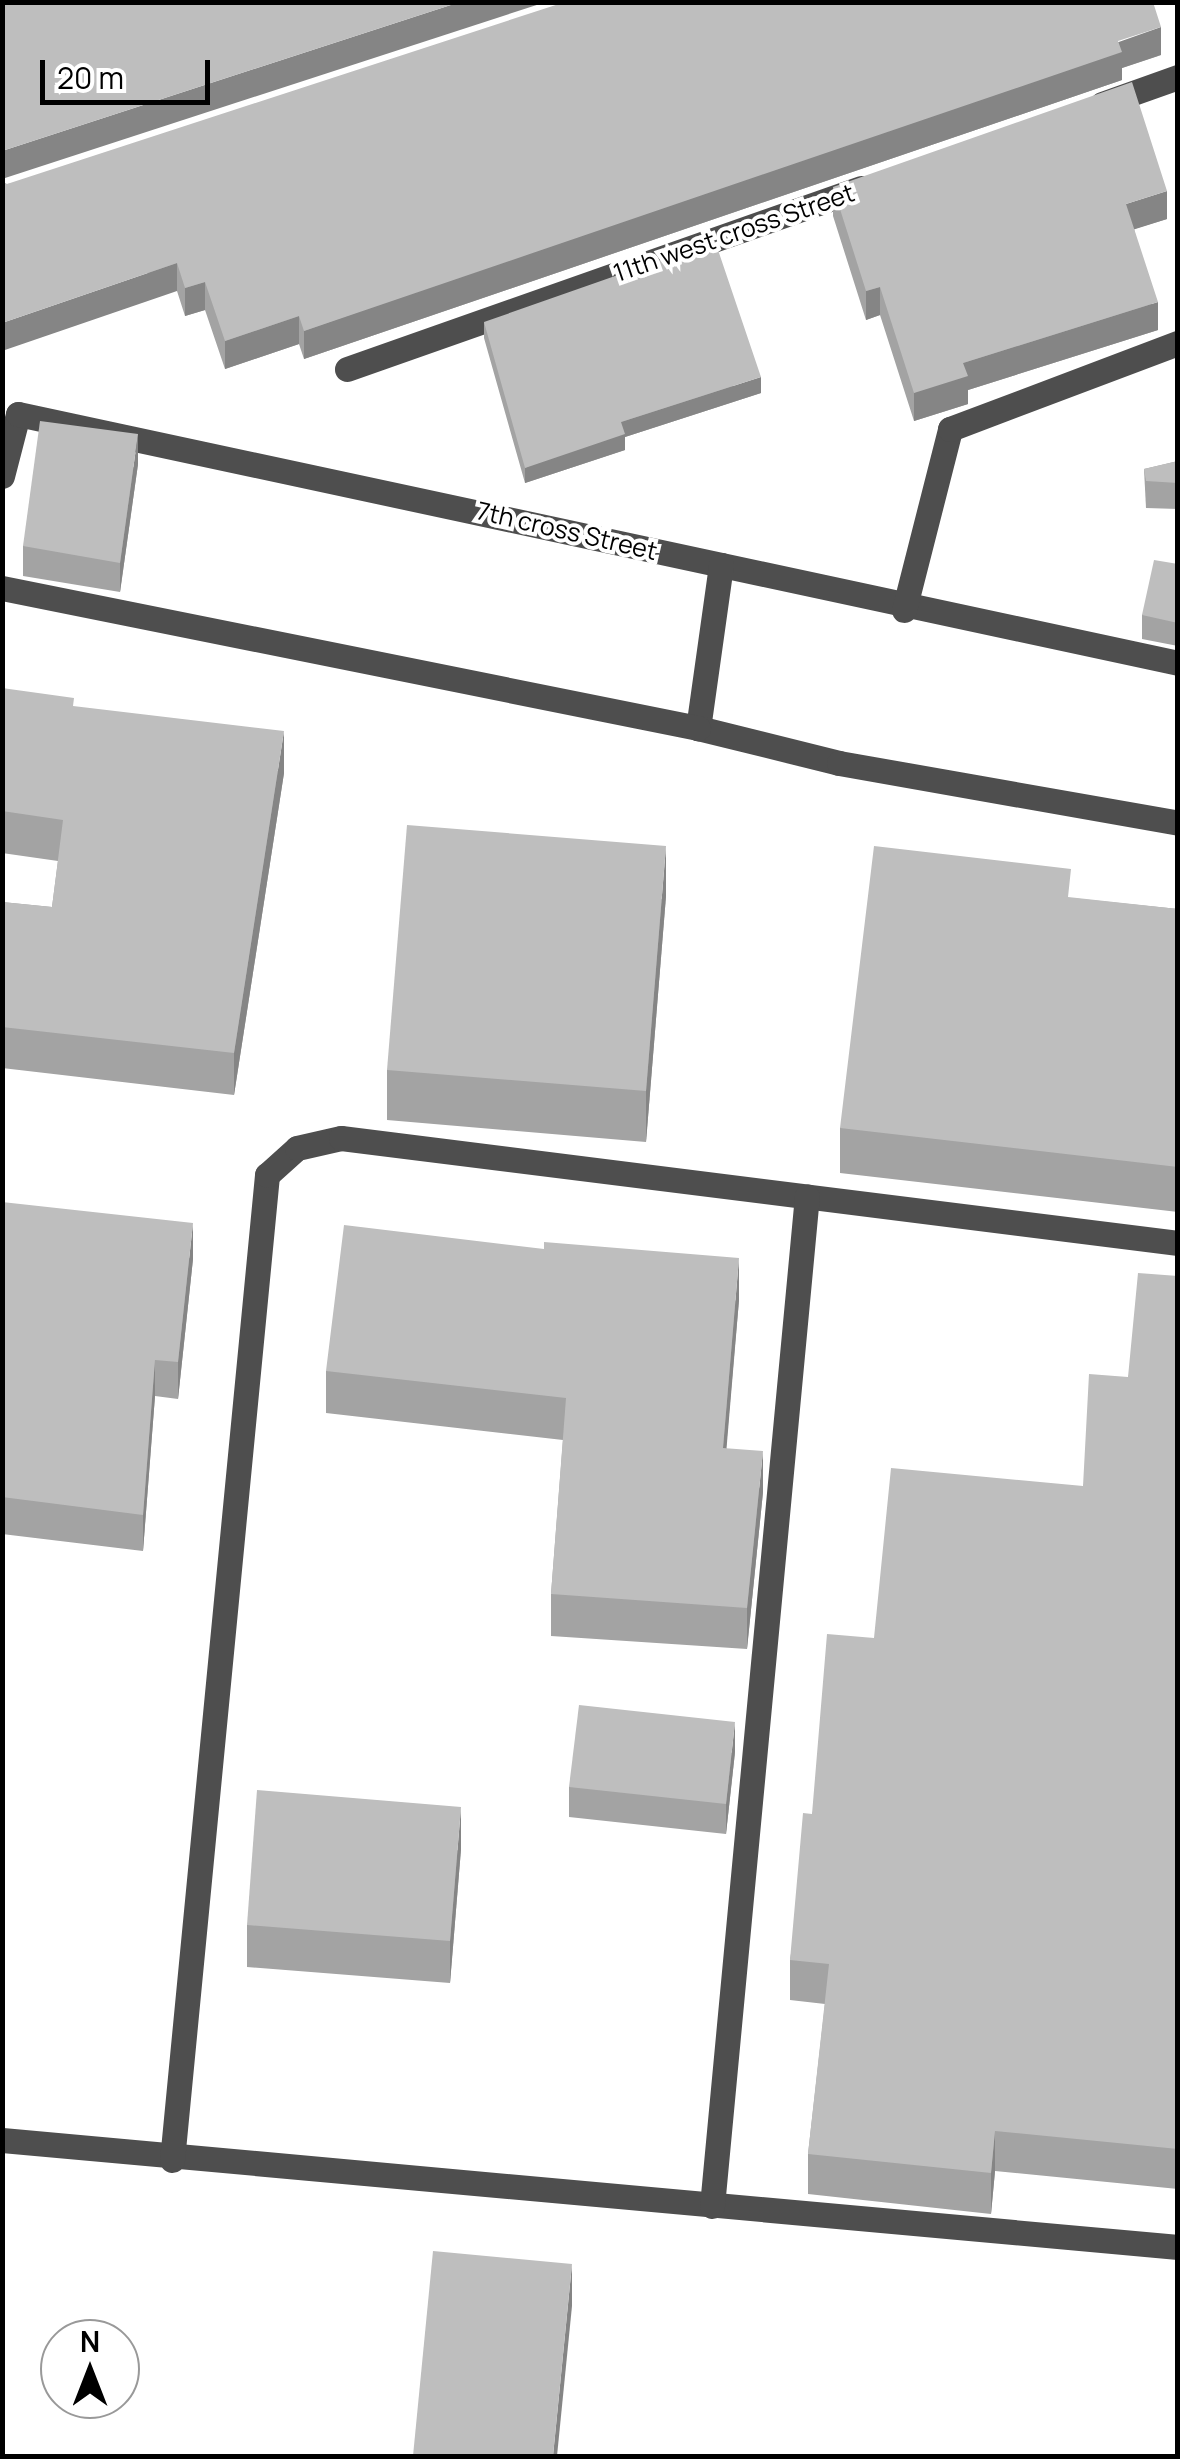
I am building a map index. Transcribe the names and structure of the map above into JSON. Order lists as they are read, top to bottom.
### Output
{
  "streets": {
    "street": ["11th west cross Street", "7th cross Street"]
  },
  "scale_bar": "20 m",
  "north": "top"
}
